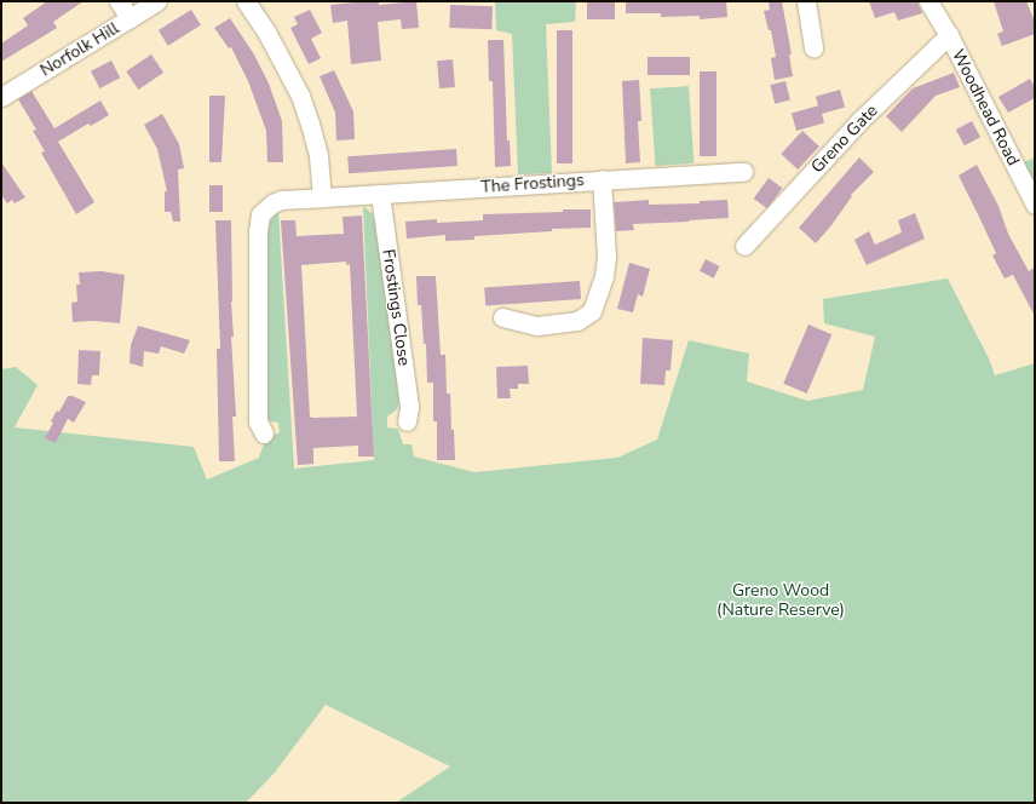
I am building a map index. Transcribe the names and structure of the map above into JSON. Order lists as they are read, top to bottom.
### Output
{
  "streets": {
    "street": [
      "Norfolk Hill",
      "Woodhead Road",
      "Greno Gate",
      "The Frostings",
      "Frostings Close"
    ]
  },
  "crossings": [
    ["Woodhead Road", "Greno Gate"],
    ["The Frostings", "Frostings Close"]
  ],
  "parks": ["Greno Wood (Nature Reserve)"]
}
